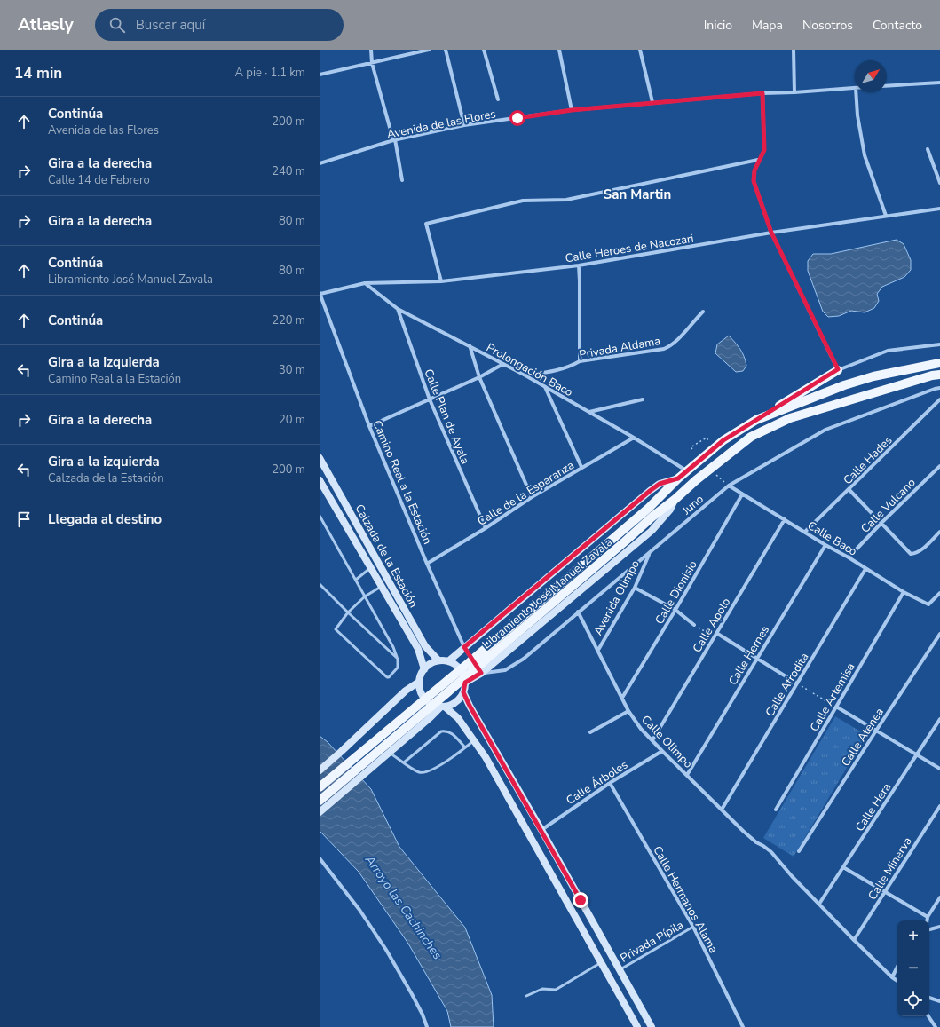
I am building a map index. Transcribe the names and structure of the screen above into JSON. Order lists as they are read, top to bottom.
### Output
{
  "streets": {
    "main road": ["Calzada de la Estación", "Libramiento José Manuel Zavala"],
    "street": [
      "Avenida de las Flores",
      "Calle Heroes de Nacozari",
      "Privada Aldama",
      "Prolongación Baco",
      "Calle Plan de Ayala",
      "Calle Hades",
      "Camino Real a la Estación",
      "Calle de la Esparanza",
      "Juno",
      "Calle Vulcano",
      "Calle Baco",
      "Calle Dionisio",
      "Avenida Olimpo",
      "Calle Apolo",
      "Calle Hernes",
      "Calle Afrodita",
      "Calle Artemisa",
      "Calle Atenea",
      "Calle Olimpo",
      "Calle Árboles",
      "Calle Hera",
      "Calle Minerva",
      "Calle Hermanos Alama"
    ],
    "lane": ["Privada Pípila"]
  },
  "crossings": [
    ["Calle Heroes de Nacozari", "Prolongación Baco"],
    ["Calle Heroes de Nacozari", "Camino Real a la Estación"],
    ["Privada Aldama", "Prolongación Baco"],
    ["Prolongación Baco", "Calle Plan de Ayala"],
    ["Prolongación Baco", "Calle de la Esparanza"],
    ["Prolongación Baco", "Libramiento José Manuel Zavala"],
    ["Calle Plan de Ayala", "Calle de la Esparanza"],
    ["Calle Hades", "Calle Baco"],
    ["Camino Real a la Estación", "Calle de la Esparanza"],
    ["Camino Real a la Estación", "Juno"],
    ["Juno", "Calle Baco"],
    ["Juno", "Avenida Olimpo"],
    ["Juno", "Calle Olimpo"],
    ["Calle Vulcano", "Calle Baco"],
    ["Calle Baco", "Calle Dionisio"],
    ["Calle Baco", "Calle Apolo"],
    ["Calle Baco", "Calle Hernes"],
    ["Calle Baco", "Calle Afrodita"],
    ["Calle Baco", "Calle Artemisa"],
    ["Calle Dionisio", "Calle Olimpo"],
    ["Avenida Olimpo", "Calle Olimpo"],
    ["Calle Apolo", "Calle Olimpo"],
    ["Calle Hernes", "Calle Olimpo"],
    ["Calle Afrodita", "Calle Olimpo"],
    ["Calle Olimpo", "Calle Árboles"],
    ["Calle Olimpo", "Calle Hera"],
    ["Calle Árboles", "Calle Hermanos Alama"],
    ["Calle Hermanos Alama", "Privada Pípila"]
  ],
  "districts": ["San Martin"],
  "water": ["Arroyo las Cachinches"],
  "north": "top right",
  "page": {
    "header": "Atlasly",
    "search": "Buscar aquí",
    "nav": [
      "Inicio",
      "Mapa",
      "Nosotros",
      "Contacto"
    ],
    "heading": ["14 min", "A pie · 1.1 km"],
    "list": [
      ["Continúa", "Avenida de las Flores", "200 m"],
      ["Gira a la derecha", "Calle 14 de Febrero", "240 m"],
      ["Gira a la derecha", "80 m"],
      ["Continúa", "Libramiento José Manuel Zavala", "80 m"],
      ["Continúa", "220 m"],
      ["Gira a la izquierda", "Camino Real a la Estación", "30 m"],
      ["Gira a la derecha", "20 m"],
      ["Gira a la izquierda", "Calzada de la Estación", "200 m"],
      "Llegada al destino"
    ],
    "map_buttons": ["+", "−"]
  }
}
